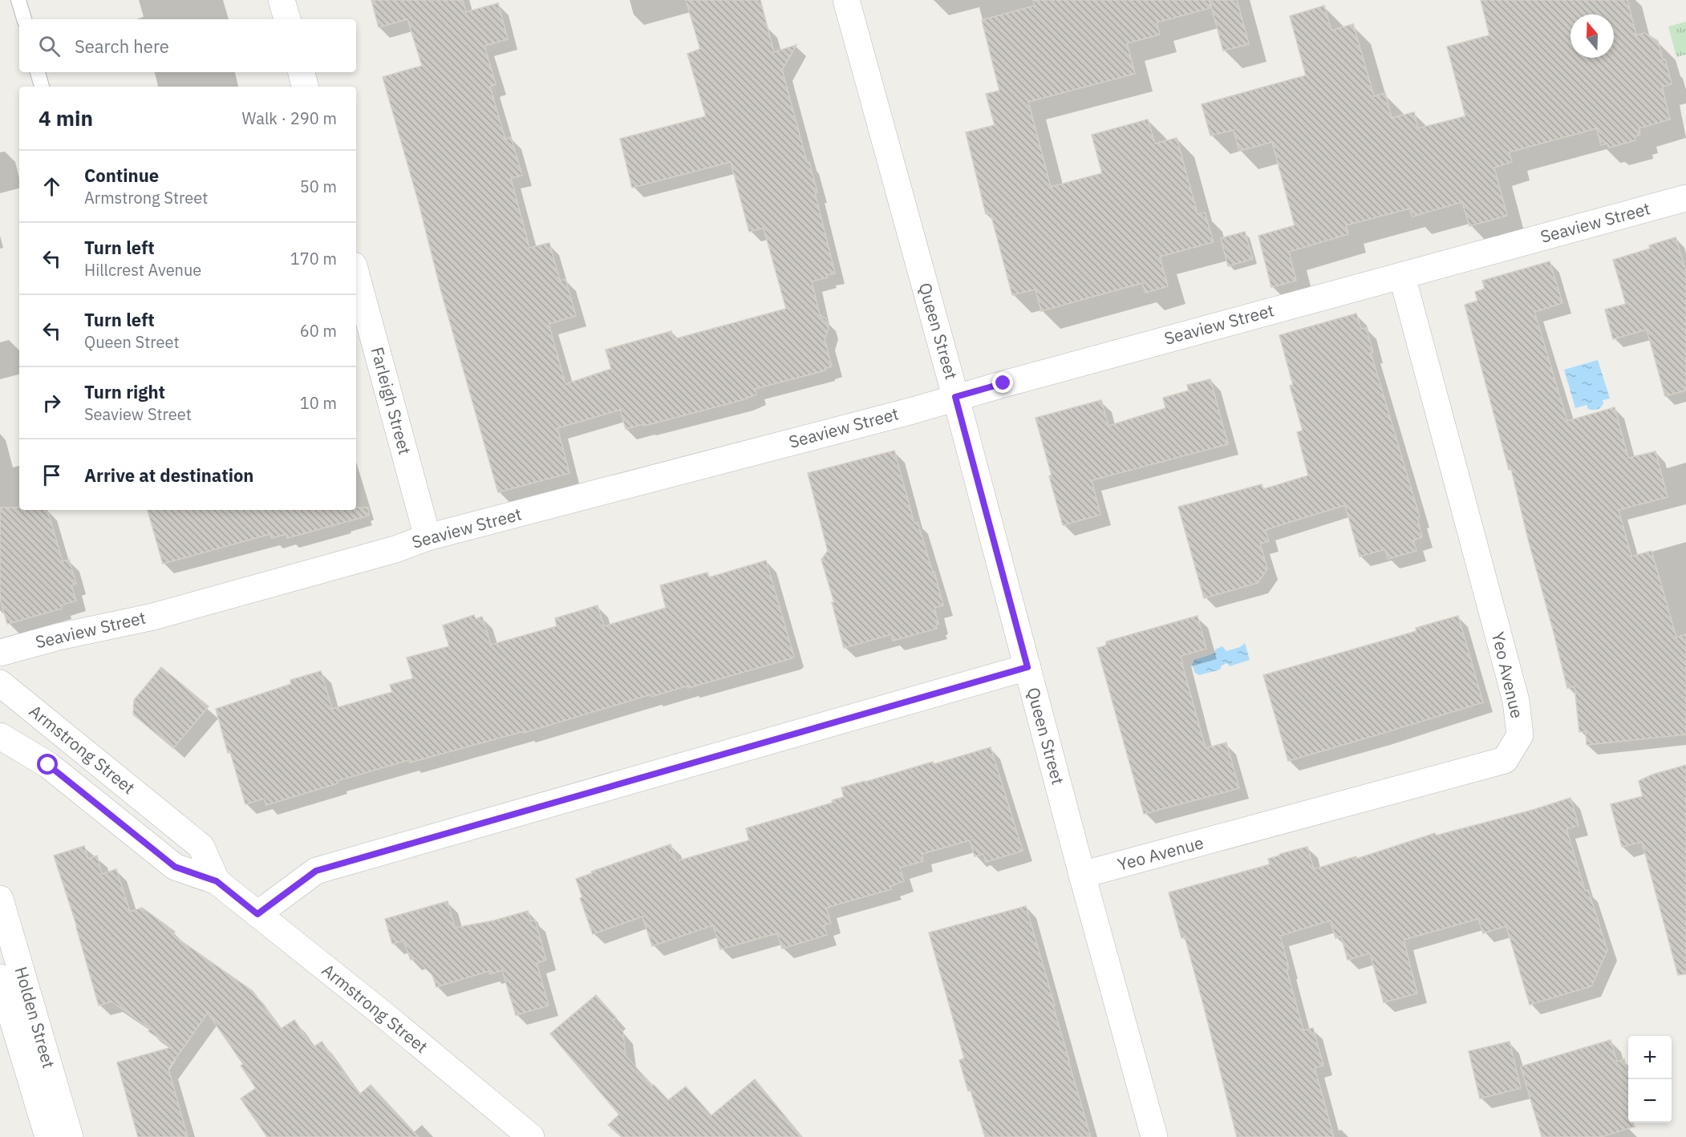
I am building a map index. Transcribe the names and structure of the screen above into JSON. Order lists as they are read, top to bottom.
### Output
{
  "streets": {
    "street": [
      "Seaview Street",
      "Queen Street",
      "Farleigh Street",
      "Yeo Avenue",
      "Armstrong Street",
      "Holden Street"
    ]
  },
  "crossings": [
    ["Seaview Street", "Queen Street"],
    ["Seaview Street", "Farleigh Street"],
    ["Seaview Street", "Yeo Avenue"],
    ["Queen Street", "Yeo Avenue"]
  ],
  "north": "top",
  "page": {
    "search": "Search here",
    "heading": ["4 min", "Walk · 290 m"],
    "list": [
      ["Continue", "Armstrong Street", "50 m"],
      ["Turn left", "Hillcrest Avenue", "170 m"],
      ["Turn left", "Queen Street", "60 m"],
      ["Turn right", "Seaview Street", "10 m"],
      "Arrive at destination"
    ],
    "map_buttons": ["+", "−"]
  }
}
